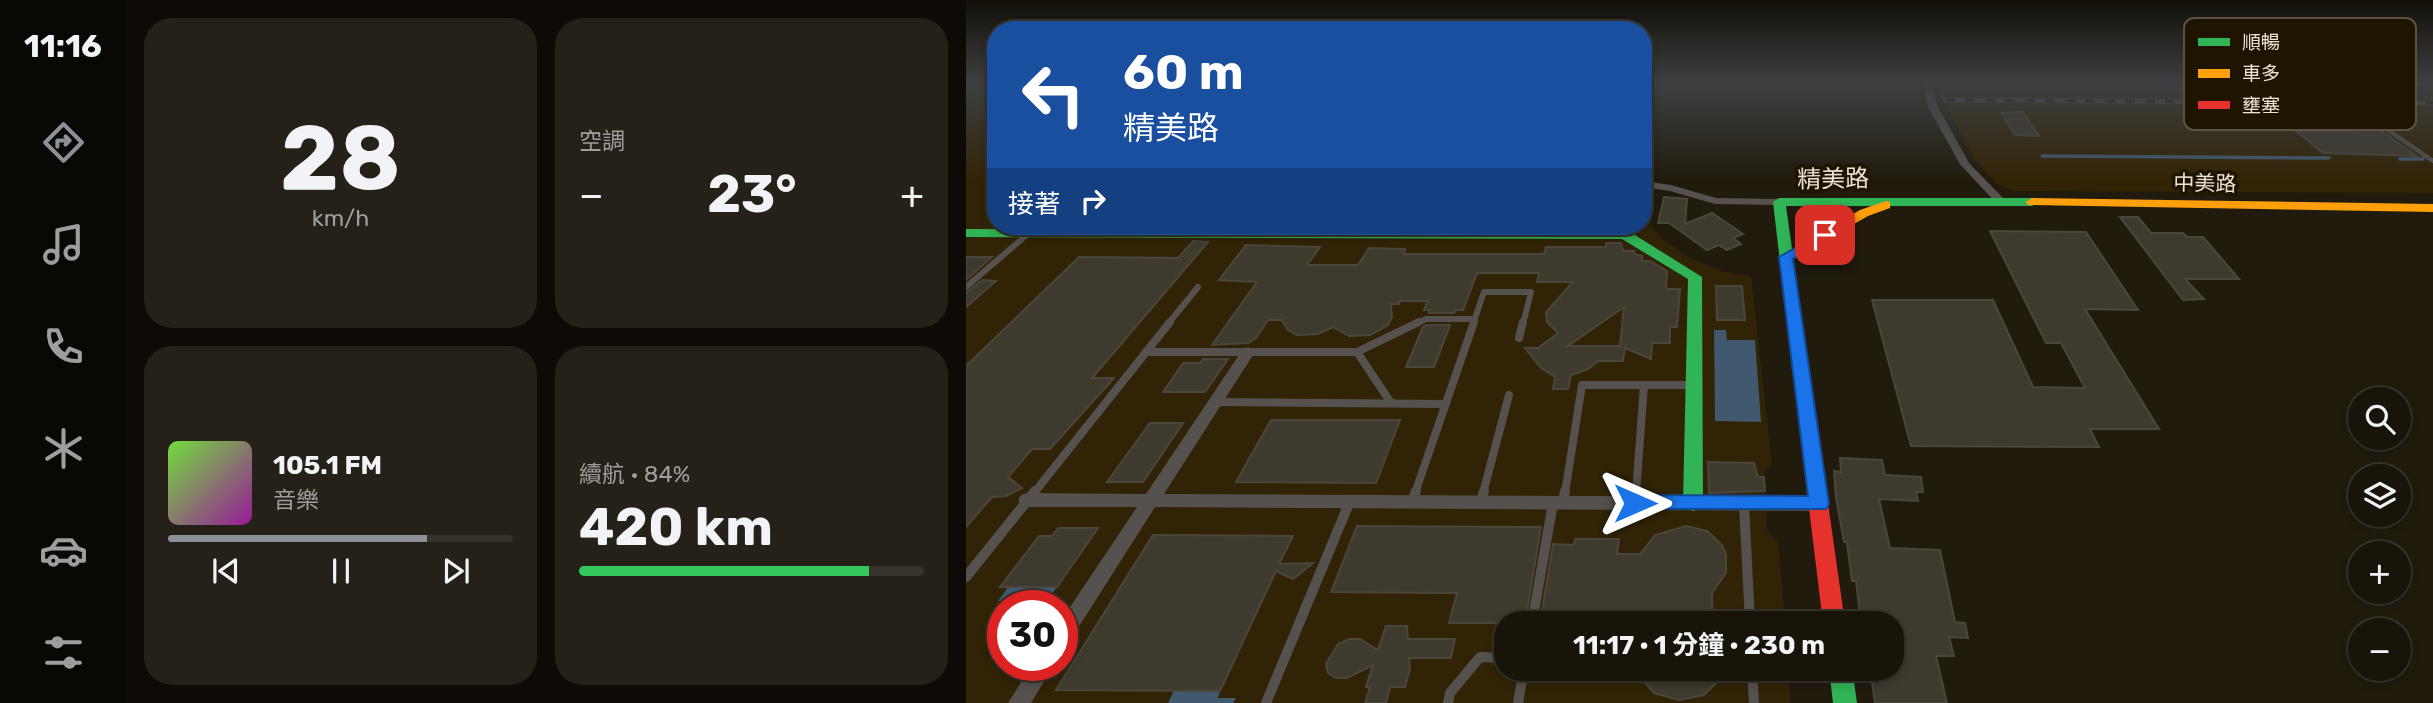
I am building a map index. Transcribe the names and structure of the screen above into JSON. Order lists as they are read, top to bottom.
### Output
{
  "streets": {
    "main road": ["精美路", "中美路"]
  },
  "crossings": [
    ["精美路", "中美路"]
  ],
  "legend": ["順暢", "車多", "壅塞"],
  "page": {
    "tabs": "11:16",
    "tile": [
      ["28", "km/h"],
      "空調",
      ["續航 · 84%", "420 km"]
    ],
    "turn": ["60 m", "精美路"],
    "heat": ["−", "23°", "+"],
    "then": "接著",
    "map_buttons": ["+", "−"],
    "song": ["105.1 FM", "音樂"],
    "limit": "30",
    "trip": "11:17 · 1 分鐘 · 230 m"
  }
}
